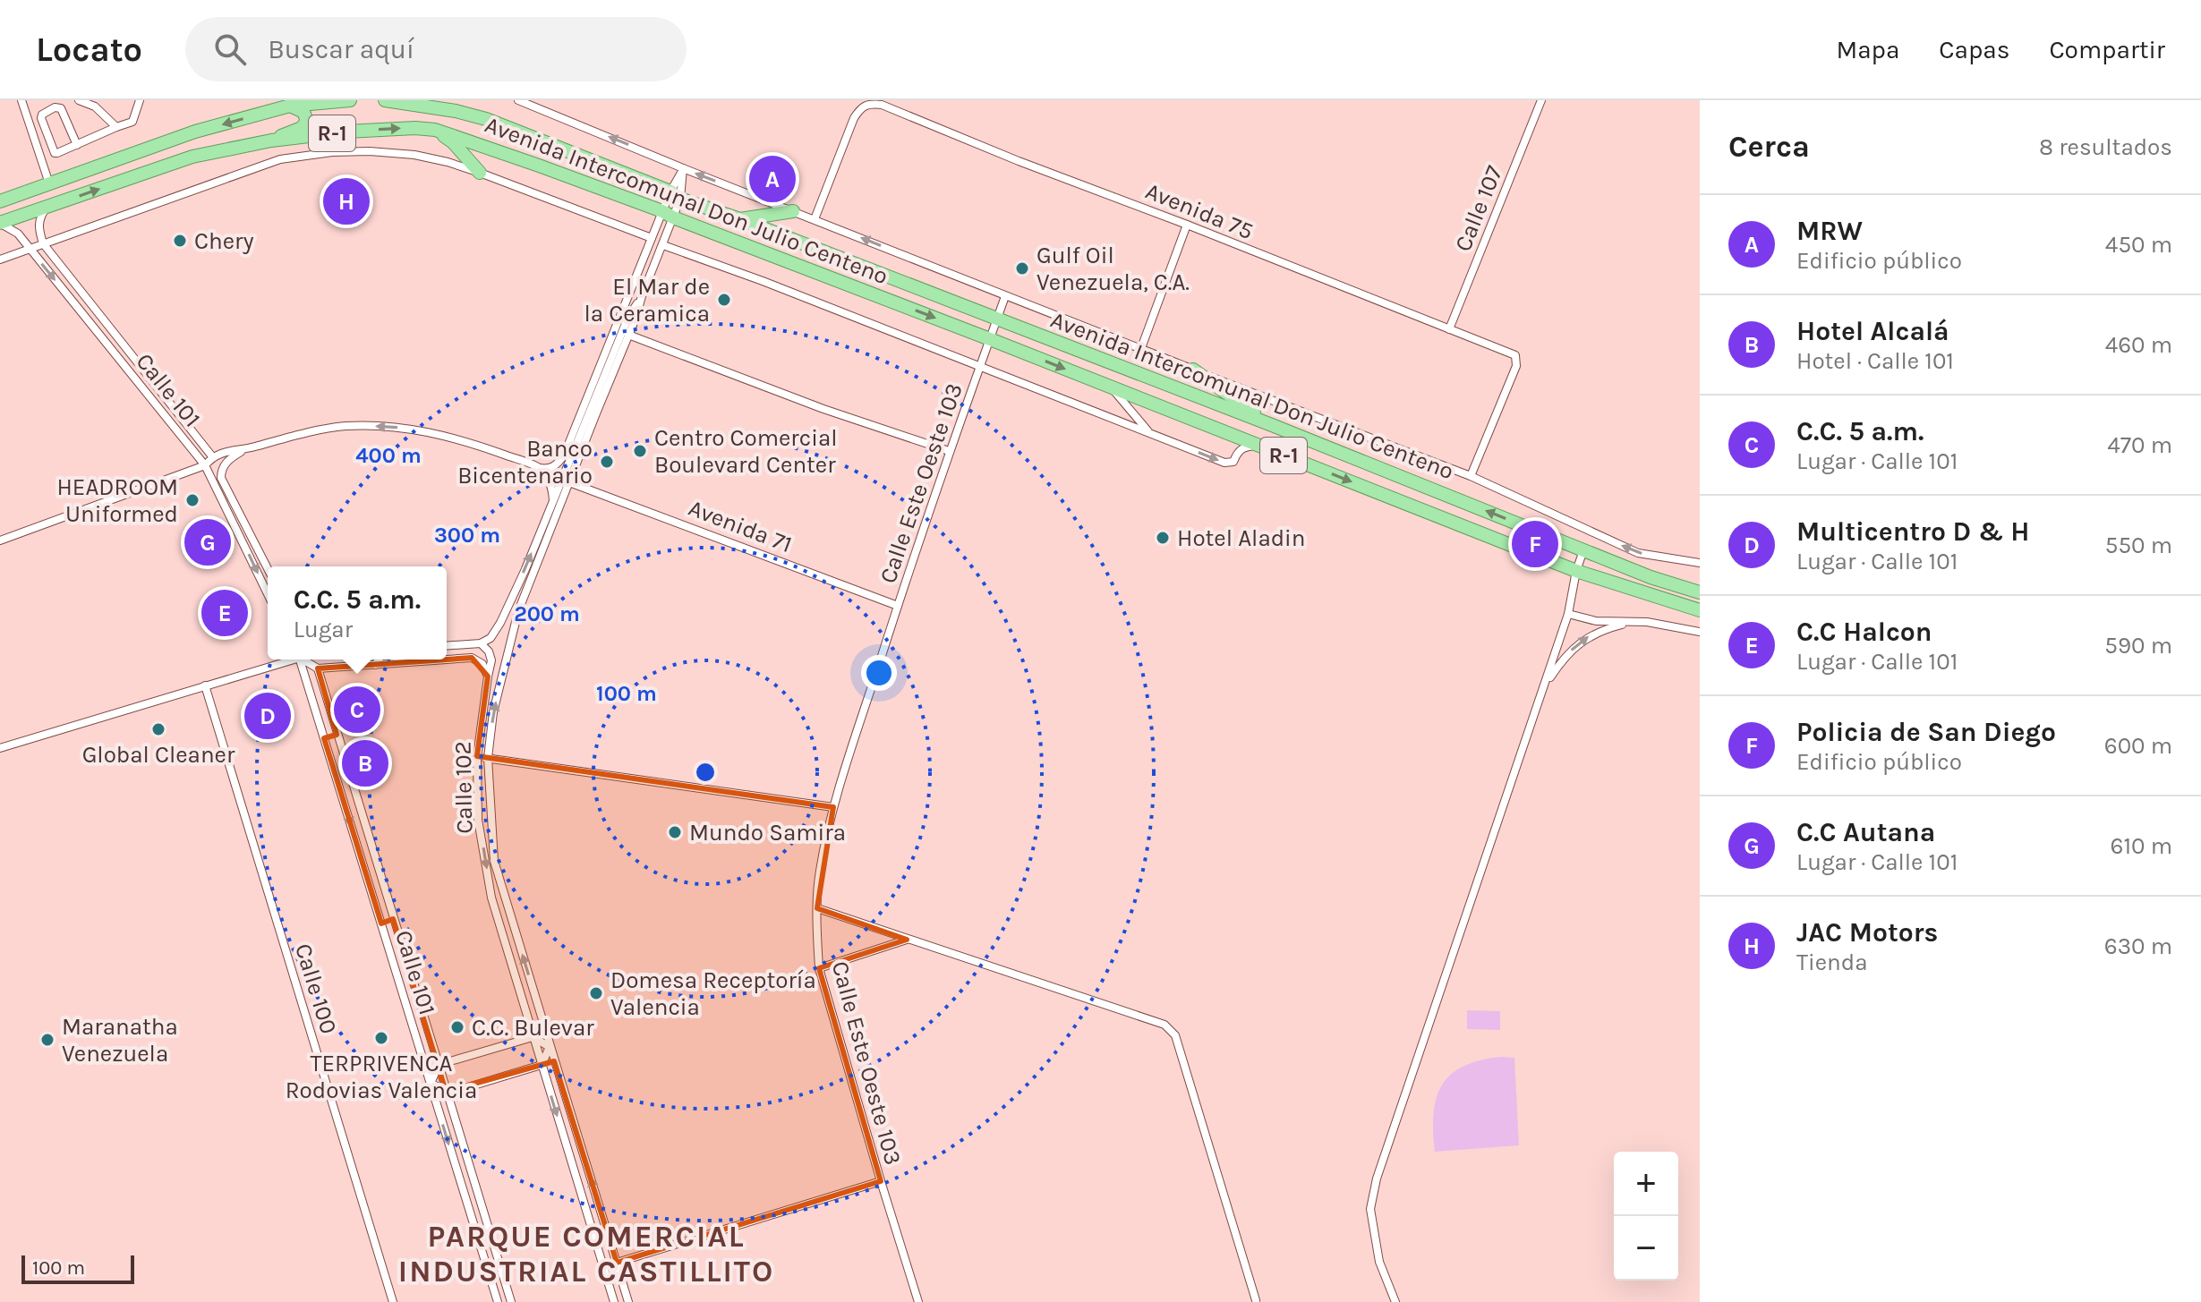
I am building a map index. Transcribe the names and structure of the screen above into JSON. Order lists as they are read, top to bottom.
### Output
{
  "streets": {
    "main road": ["R-1", "Avenida Intercomunal Don Julio Centeno"],
    "street": [
      "Calle 107",
      "Avenida 75",
      "Calle 101",
      "Calle Este Oeste 103",
      "Avenida 71",
      "Calle 102",
      "Calle 100"
    ]
  },
  "crossings": [
    ["Avenida Intercomunal Don Julio Centeno", "Avenida 75"],
    ["Avenida Intercomunal Don Julio Centeno", "Calle 101"],
    ["Avenida Intercomunal Don Julio Centeno", "Calle Este Oeste 103"],
    ["Avenida Intercomunal Don Julio Centeno", "Calle 102"],
    ["Calle 107", "Avenida 75"],
    ["Calle Este Oeste 103", "Avenida 71"],
    ["Avenida 71", "Calle 102"]
  ],
  "districts": ["PARQUE COMERCIAL INDUSTRIAL CASTILLITO"],
  "places": [
    "Chery",
    "Gulf Oil Venezuela, C.A.",
    "El Mar de la Ceramica",
    "Centro Comercial Boulevard Center",
    "Banco Bicentenario",
    "HEADROOM Uniformed",
    "Hotel Aladin",
    "Global Cleaner",
    "Mundo Samira",
    "Domesa Receptoría Valencia",
    "C.C. Bulevar",
    "TERPRIVENCA Rodovias Valencia",
    "Maranatha Venezuela"
  ],
  "scale_bar": "100 m",
  "page": {
    "header": "Locato",
    "search": "Buscar aquí",
    "nav": ["Mapa", "Capas", "Compartir"],
    "heading": ["Cerca", "8 resultados"],
    "pins": [
      "A",
      "H",
      "G",
      "F",
      "E",
      "C",
      "D",
      "B"
    ],
    "list": [
      {
        "mark": "A",
        "name": "MRW",
        "note": "Edificio público",
        "value": "450 m"
      },
      {
        "mark": "B",
        "name": "Hotel Alcalá",
        "note": "Hotel · Calle 101",
        "value": "460 m"
      },
      {
        "mark": "C",
        "name": "C.C. 5 a.m.",
        "note": "Lugar · Calle 101",
        "value": "470 m"
      },
      {
        "mark": "D",
        "name": "Multicentro D & H",
        "note": "Lugar · Calle 101",
        "value": "550 m"
      },
      {
        "mark": "E",
        "name": "C.C Halcon",
        "note": "Lugar · Calle 101",
        "value": "590 m"
      },
      {
        "mark": "F",
        "name": "Policia de San Diego",
        "note": "Edificio público",
        "value": "600 m"
      },
      {
        "mark": "G",
        "name": "C.C Autana",
        "note": "Lugar · Calle 101",
        "value": "610 m"
      },
      {
        "mark": "H",
        "name": "JAC Motors",
        "note": "Tienda",
        "value": "630 m"
      }
    ],
    "popup": ["C.C. 5 a.m.", "Lugar"],
    "map_buttons": ["+", "−"],
    "scale": "100 m"
  },
  "rings": [
    "400 m",
    "300 m",
    "200 m",
    "100 m"
  ]
}
